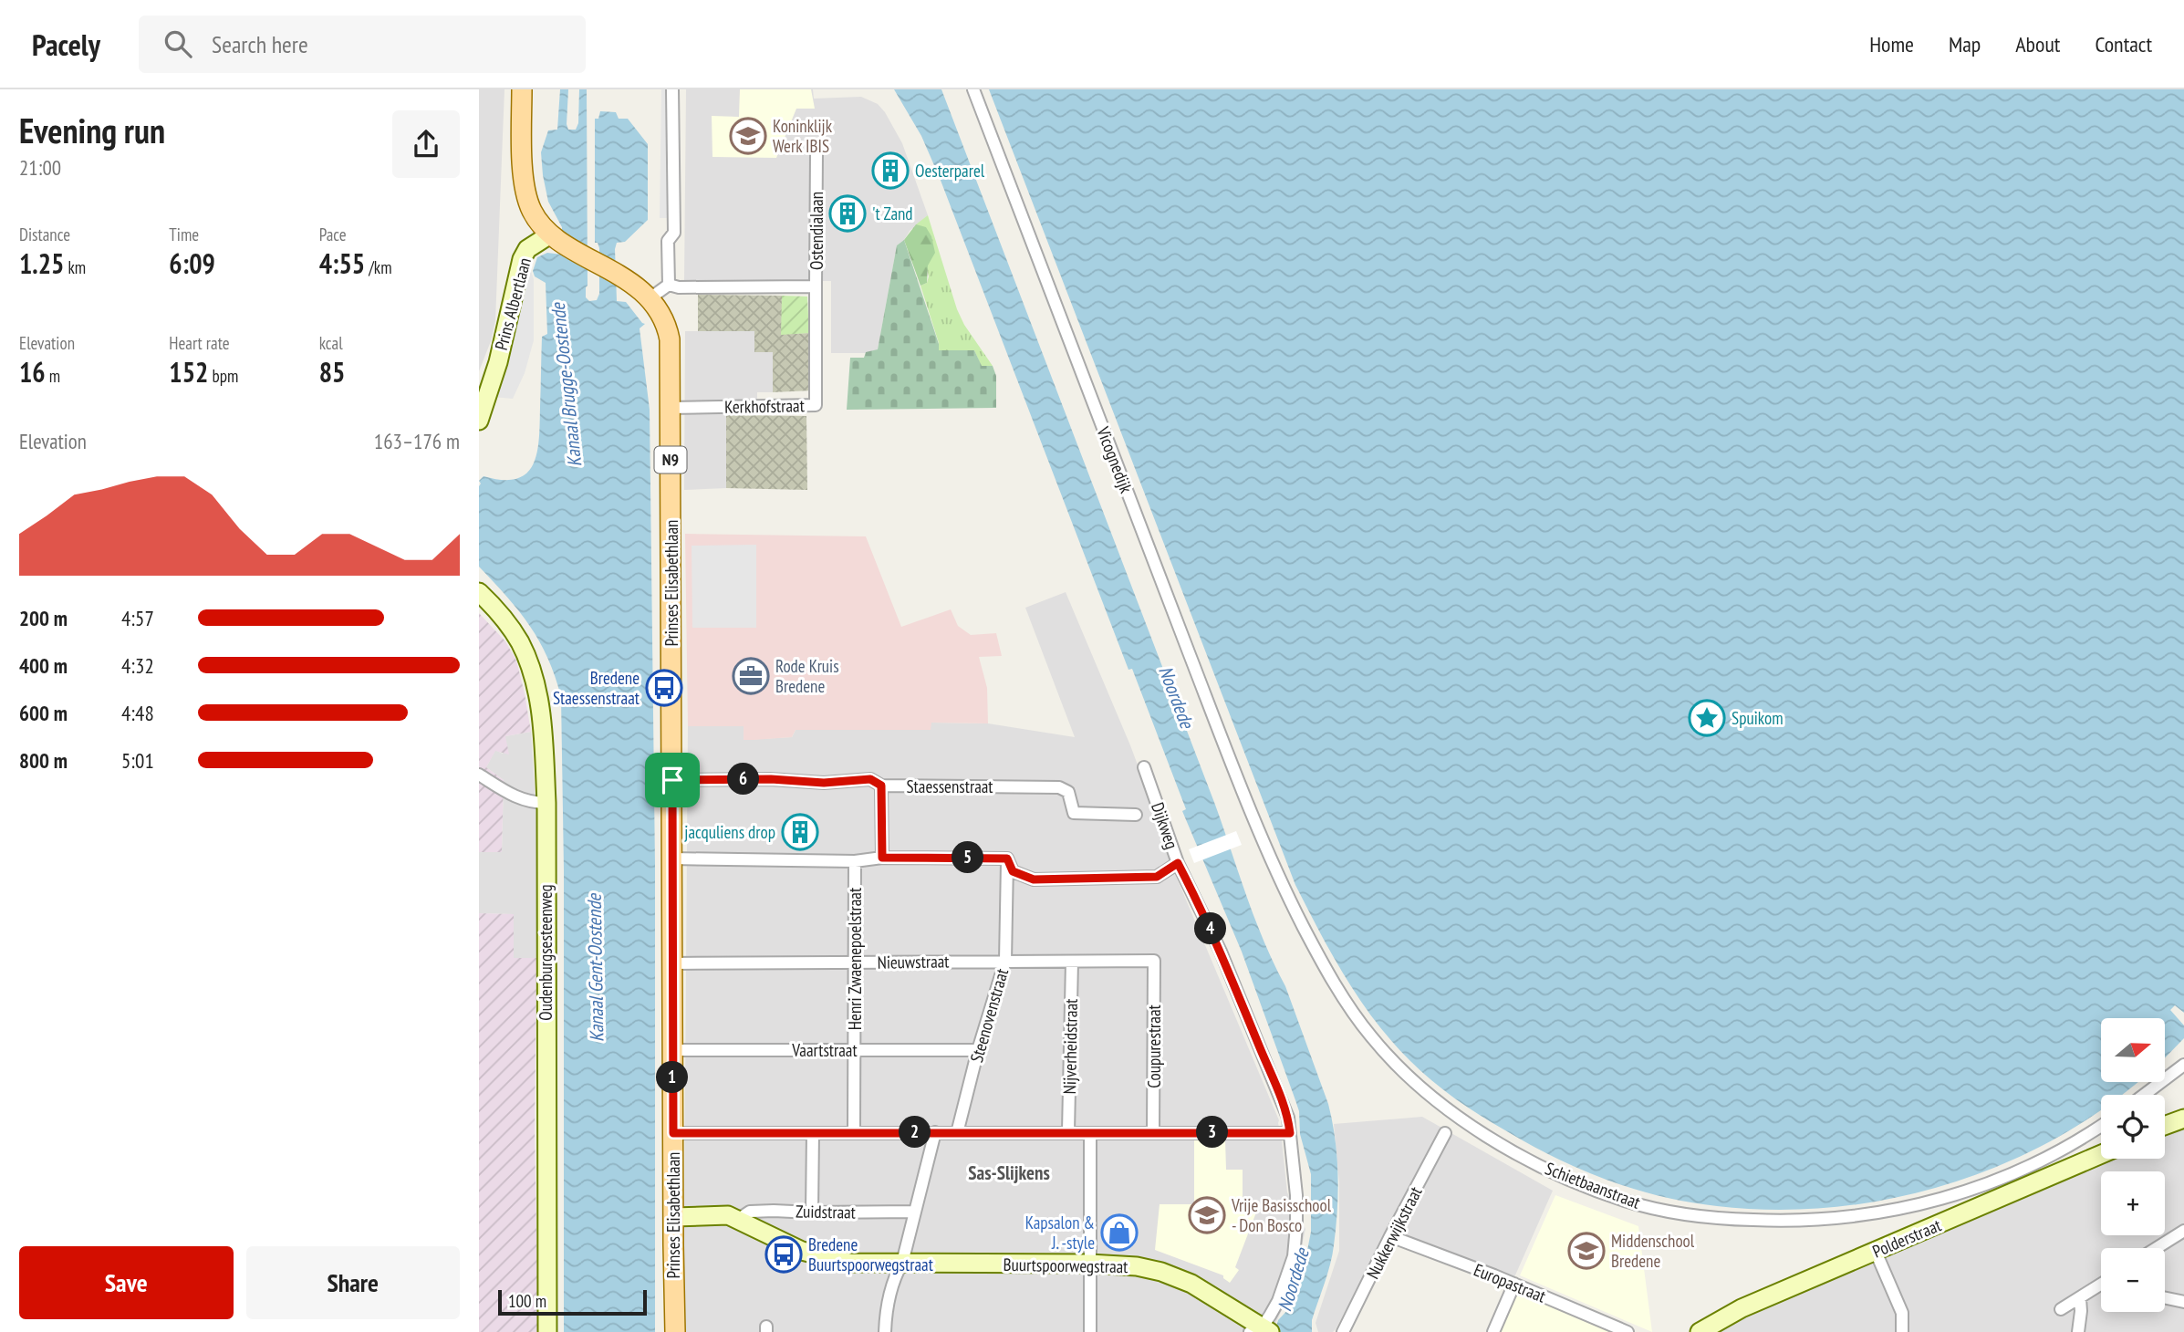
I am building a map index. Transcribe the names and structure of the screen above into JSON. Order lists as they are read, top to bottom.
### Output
{
  "streets": {
    "main road": ["N9", "Prinses Elisabethlaan"],
    "street": [
      "Ostendialaan",
      "Prins Albertlaan",
      "Kerkhofstraat",
      "Vicognedijk",
      "Staessenstraat",
      "Dijkweg",
      "Oudenburgsesteenweg",
      "Henri Zwaenepoelstraat",
      "Nieuwstraat",
      "Steenovenstraat",
      "Nijverheidstraat",
      "Coupurestraat",
      "Vaartstraat",
      "Schietbaanstraat",
      "Zuidstraat",
      "Nukkerwijkstraat",
      "Polderstraat",
      "Buurtspoorwegstraat",
      "Europastraat"
    ]
  },
  "crossings": [
    ["Ostendialaan", "Kerkhofstraat"],
    ["Prins Albertlaan", "N9"],
    ["Prins Albertlaan", "Prinses Elisabethlaan"],
    ["Kerkhofstraat", "Prinses Elisabethlaan"],
    ["N9", "Prinses Elisabethlaan"],
    ["Vicognedijk", "Schietbaanstraat"],
    ["Prinses Elisabethlaan", "Staessenstraat"],
    ["Prinses Elisabethlaan", "Nieuwstraat"],
    ["Prinses Elisabethlaan", "Vaartstraat"],
    ["Dijkweg", "Buurtspoorwegstraat"],
    ["Henri Zwaenepoelstraat", "Nieuwstraat"],
    ["Henri Zwaenepoelstraat", "Vaartstraat"],
    ["Nieuwstraat", "Steenovenstraat"],
    ["Nieuwstraat", "Nijverheidstraat"],
    ["Nieuwstraat", "Coupurestraat"],
    ["Steenovenstraat", "Vaartstraat"],
    ["Zuidstraat", "Buurtspoorwegstraat"],
    ["Nukkerwijkstraat", "Europastraat"]
  ],
  "districts": ["Sas-Slijkens"],
  "water": ["Kanaal Brugge-Oostende", "Noordede", "Kanaal Gent-Oostende"],
  "places": {
    "school or university": ["Koninklijk Werk IBIS", "Vrije Basisschool - Don Bosco", "Middenschool Bredene"],
    "building": ["Oesterparel", "'t Zand", "jacquliens drop"],
    "office": ["Rode Kruis Bredene"],
    "bus stop": ["Bredene Staessenstraat", "Bredene Buurtspoorwegstraat"],
    "place": ["Spuikom"],
    "shop": ["Kapsalon & J. -style"]
  },
  "scale_bar": "100 m",
  "north": "right",
  "page": {
    "header": "Pacely",
    "search": "Search here",
    "nav": [
      "Home",
      "Map",
      "About",
      "Contact"
    ],
    "heading": ["Evening run", "21:00"],
    "stats": [
      ["Distance", "1.25 km"],
      ["Time", "6:09"],
      ["Pace", "4:55 /km"],
      ["Elevation", "16 m"],
      ["Heart rate", "152 bpm"],
      ["kcal", "85"]
    ],
    "chart": ["Elevation", "163–176 m"],
    "list": [
      {
        "name": "200 m",
        "note": "4:57"
      },
      {
        "name": "400 m",
        "note": "4:32"
      },
      {
        "name": "600 m",
        "note": "4:48"
      },
      {
        "name": "800 m",
        "note": "5:01"
      }
    ],
    "pins": [
      "6",
      "5",
      "4",
      "1",
      "2",
      "3"
    ],
    "map_buttons": ["+", "−"],
    "buttons": ["Save", "Share"],
    "scale": "100 m"
  }
}
